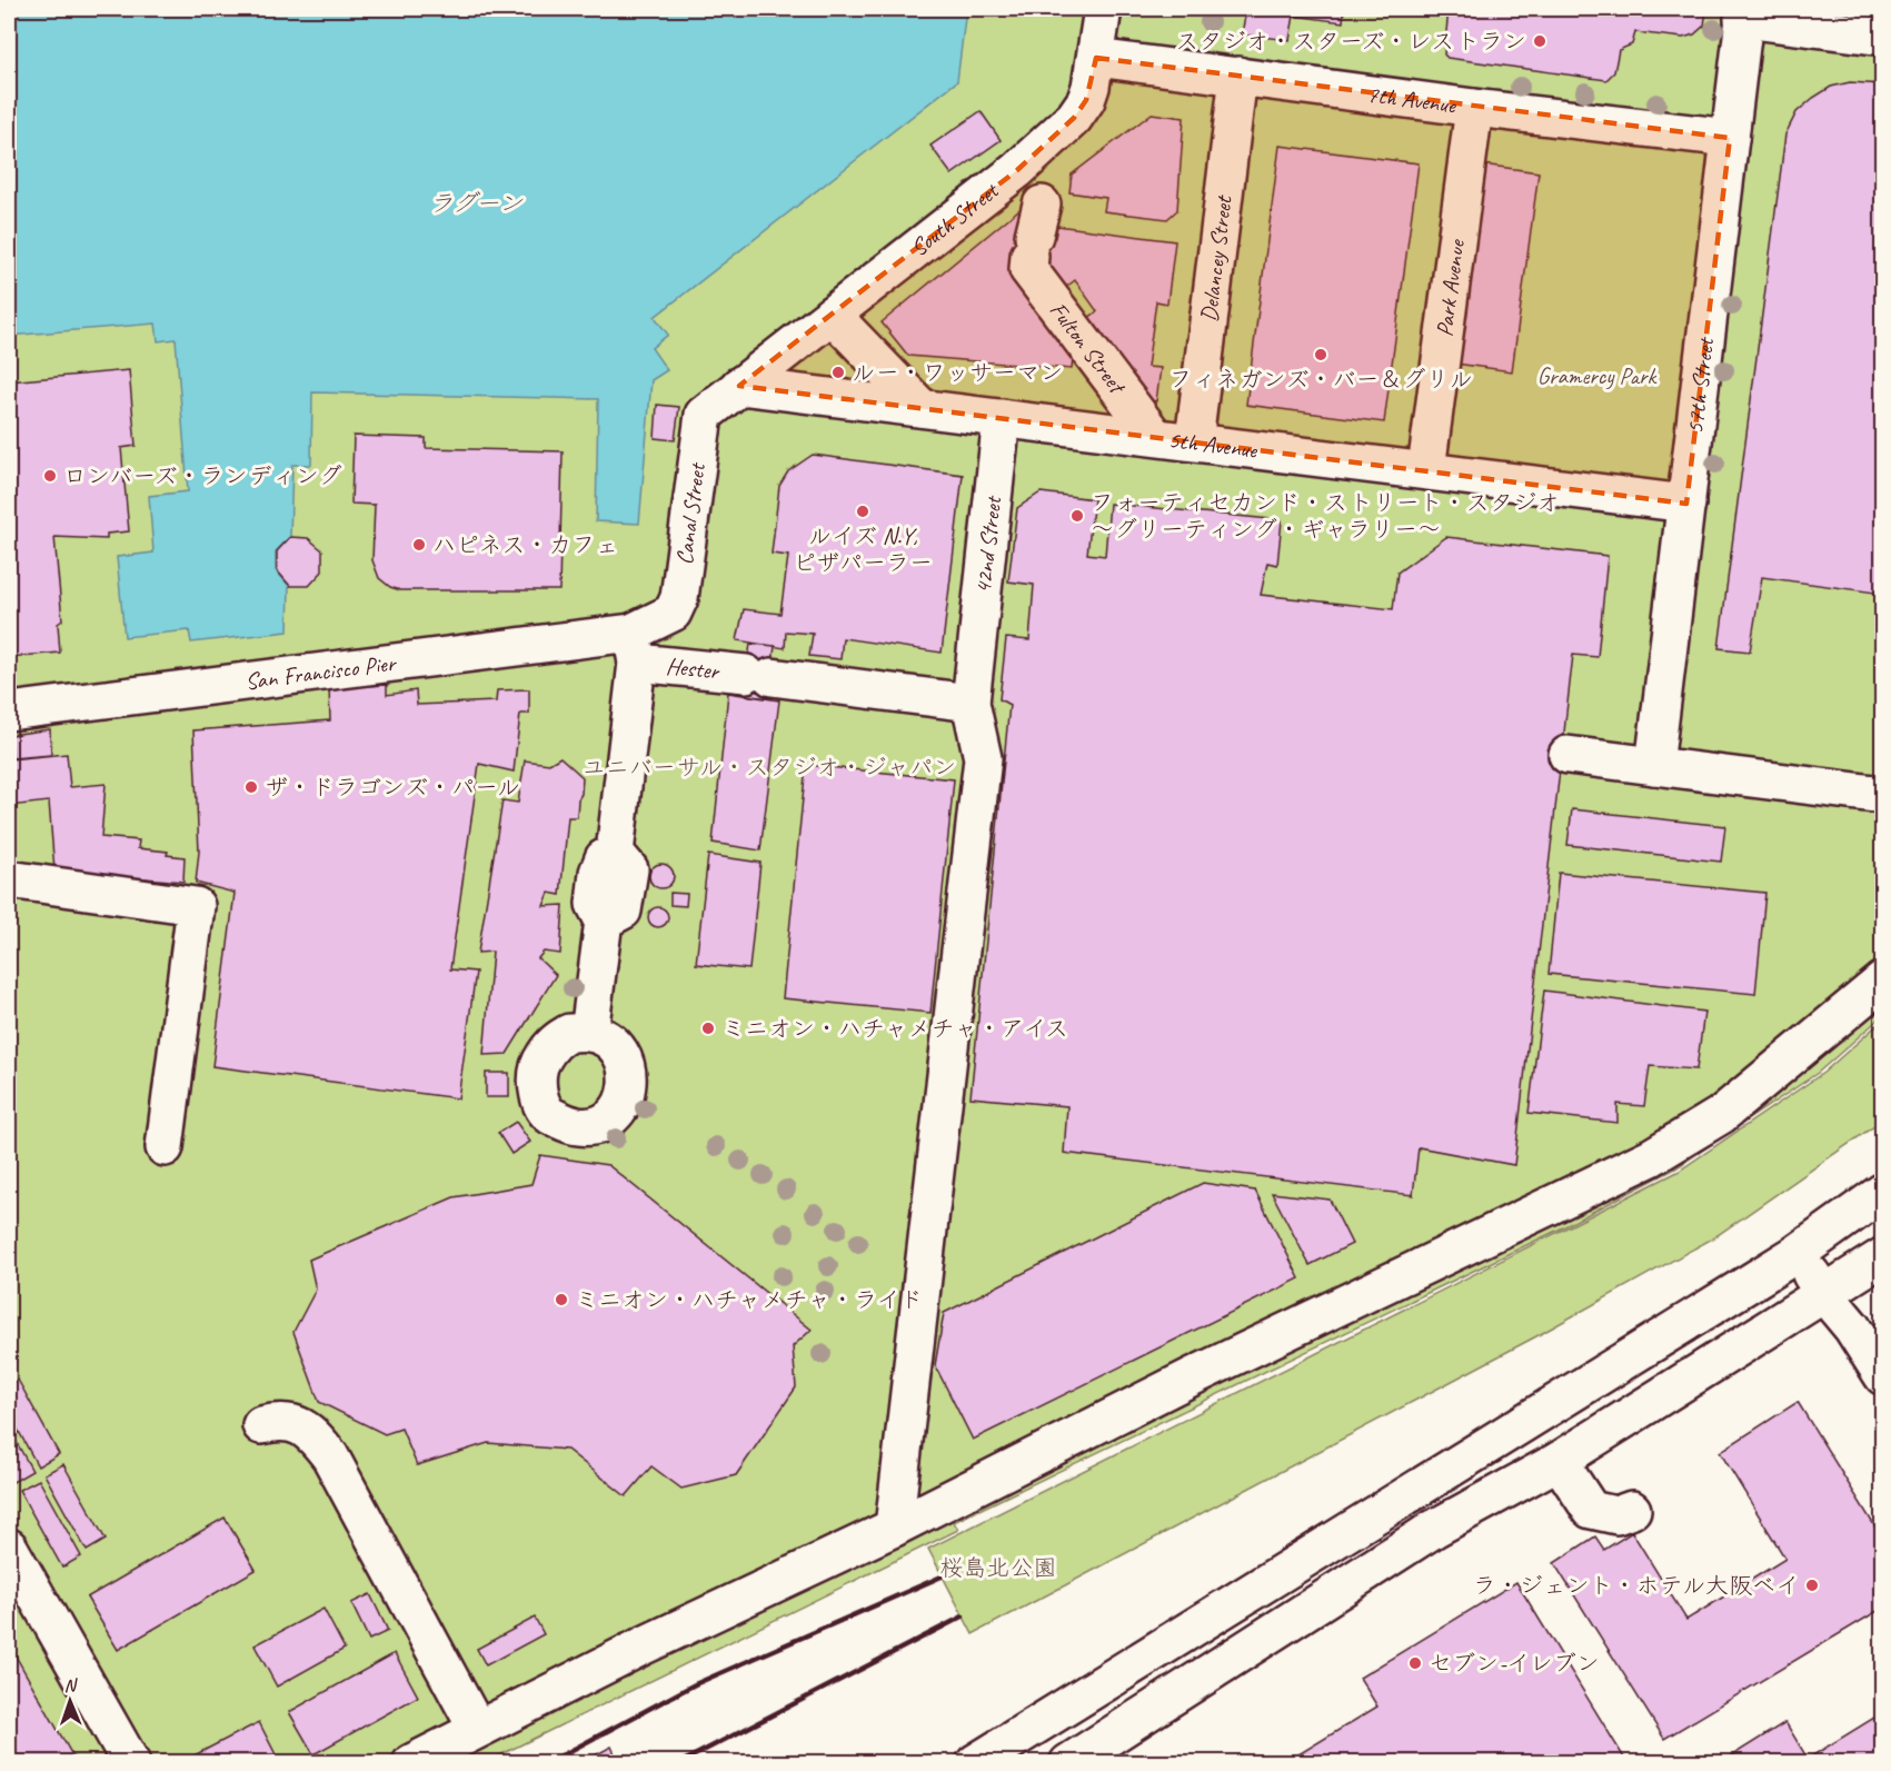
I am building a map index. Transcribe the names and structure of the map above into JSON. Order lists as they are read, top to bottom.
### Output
{
  "streets": {
    "street": [
      "7th Avenue",
      "South Street",
      "Delancey Street",
      "Park Avenue",
      "Fulton Street",
      "57th Street",
      "5th Avenue",
      "Canal Street",
      "42nd Street",
      "Hester",
      "San Francisco Pier"
    ]
  },
  "crossings": [
    ["7th Avenue", "South Street"],
    ["7th Avenue", "Delancey Street"],
    ["7th Avenue", "Park Avenue"],
    ["7th Avenue", "57th Street"],
    ["South Street", "5th Avenue"],
    ["South Street", "Canal Street"],
    ["Delancey Street", "5th Avenue"],
    ["Park Avenue", "5th Avenue"],
    ["Fulton Street", "5th Avenue"],
    ["57th Street", "5th Avenue"],
    ["5th Avenue", "Canal Street"],
    ["5th Avenue", "42nd Street"],
    ["Canal Street", "Hester"],
    ["Canal Street", "San Francisco Pier"],
    ["42nd Street", "Hester"],
    ["Hester", "San Francisco Pier"]
  ],
  "water": ["ラグーン"],
  "parks": ["Gramercy Park", "ユニバーサル・スタジオ・ジャパン", "桜島北公園"],
  "places": [
    "スタジオ・スターズ・レストラン",
    "フィネガンズ・バー＆グリル",
    "ルー・ワッサーマン",
    "ロンバーズ・ランディング",
    "ルイズ N.Y, ピザパーラー",
    "フォーティセカンド・ストリート・スタジオ ～グリーティング・ギャラリー～",
    "ハピネス・カフェ",
    "ザ・ドラゴンズ・パール",
    "ミニオン・ハチャメチャ・アイス",
    "ミニオン・ハチャメチャ・ライド",
    "ラ・ジェント・ホテル大阪ベイ",
    "セブン-イレブン"
  ],
  "north": "top"
}
